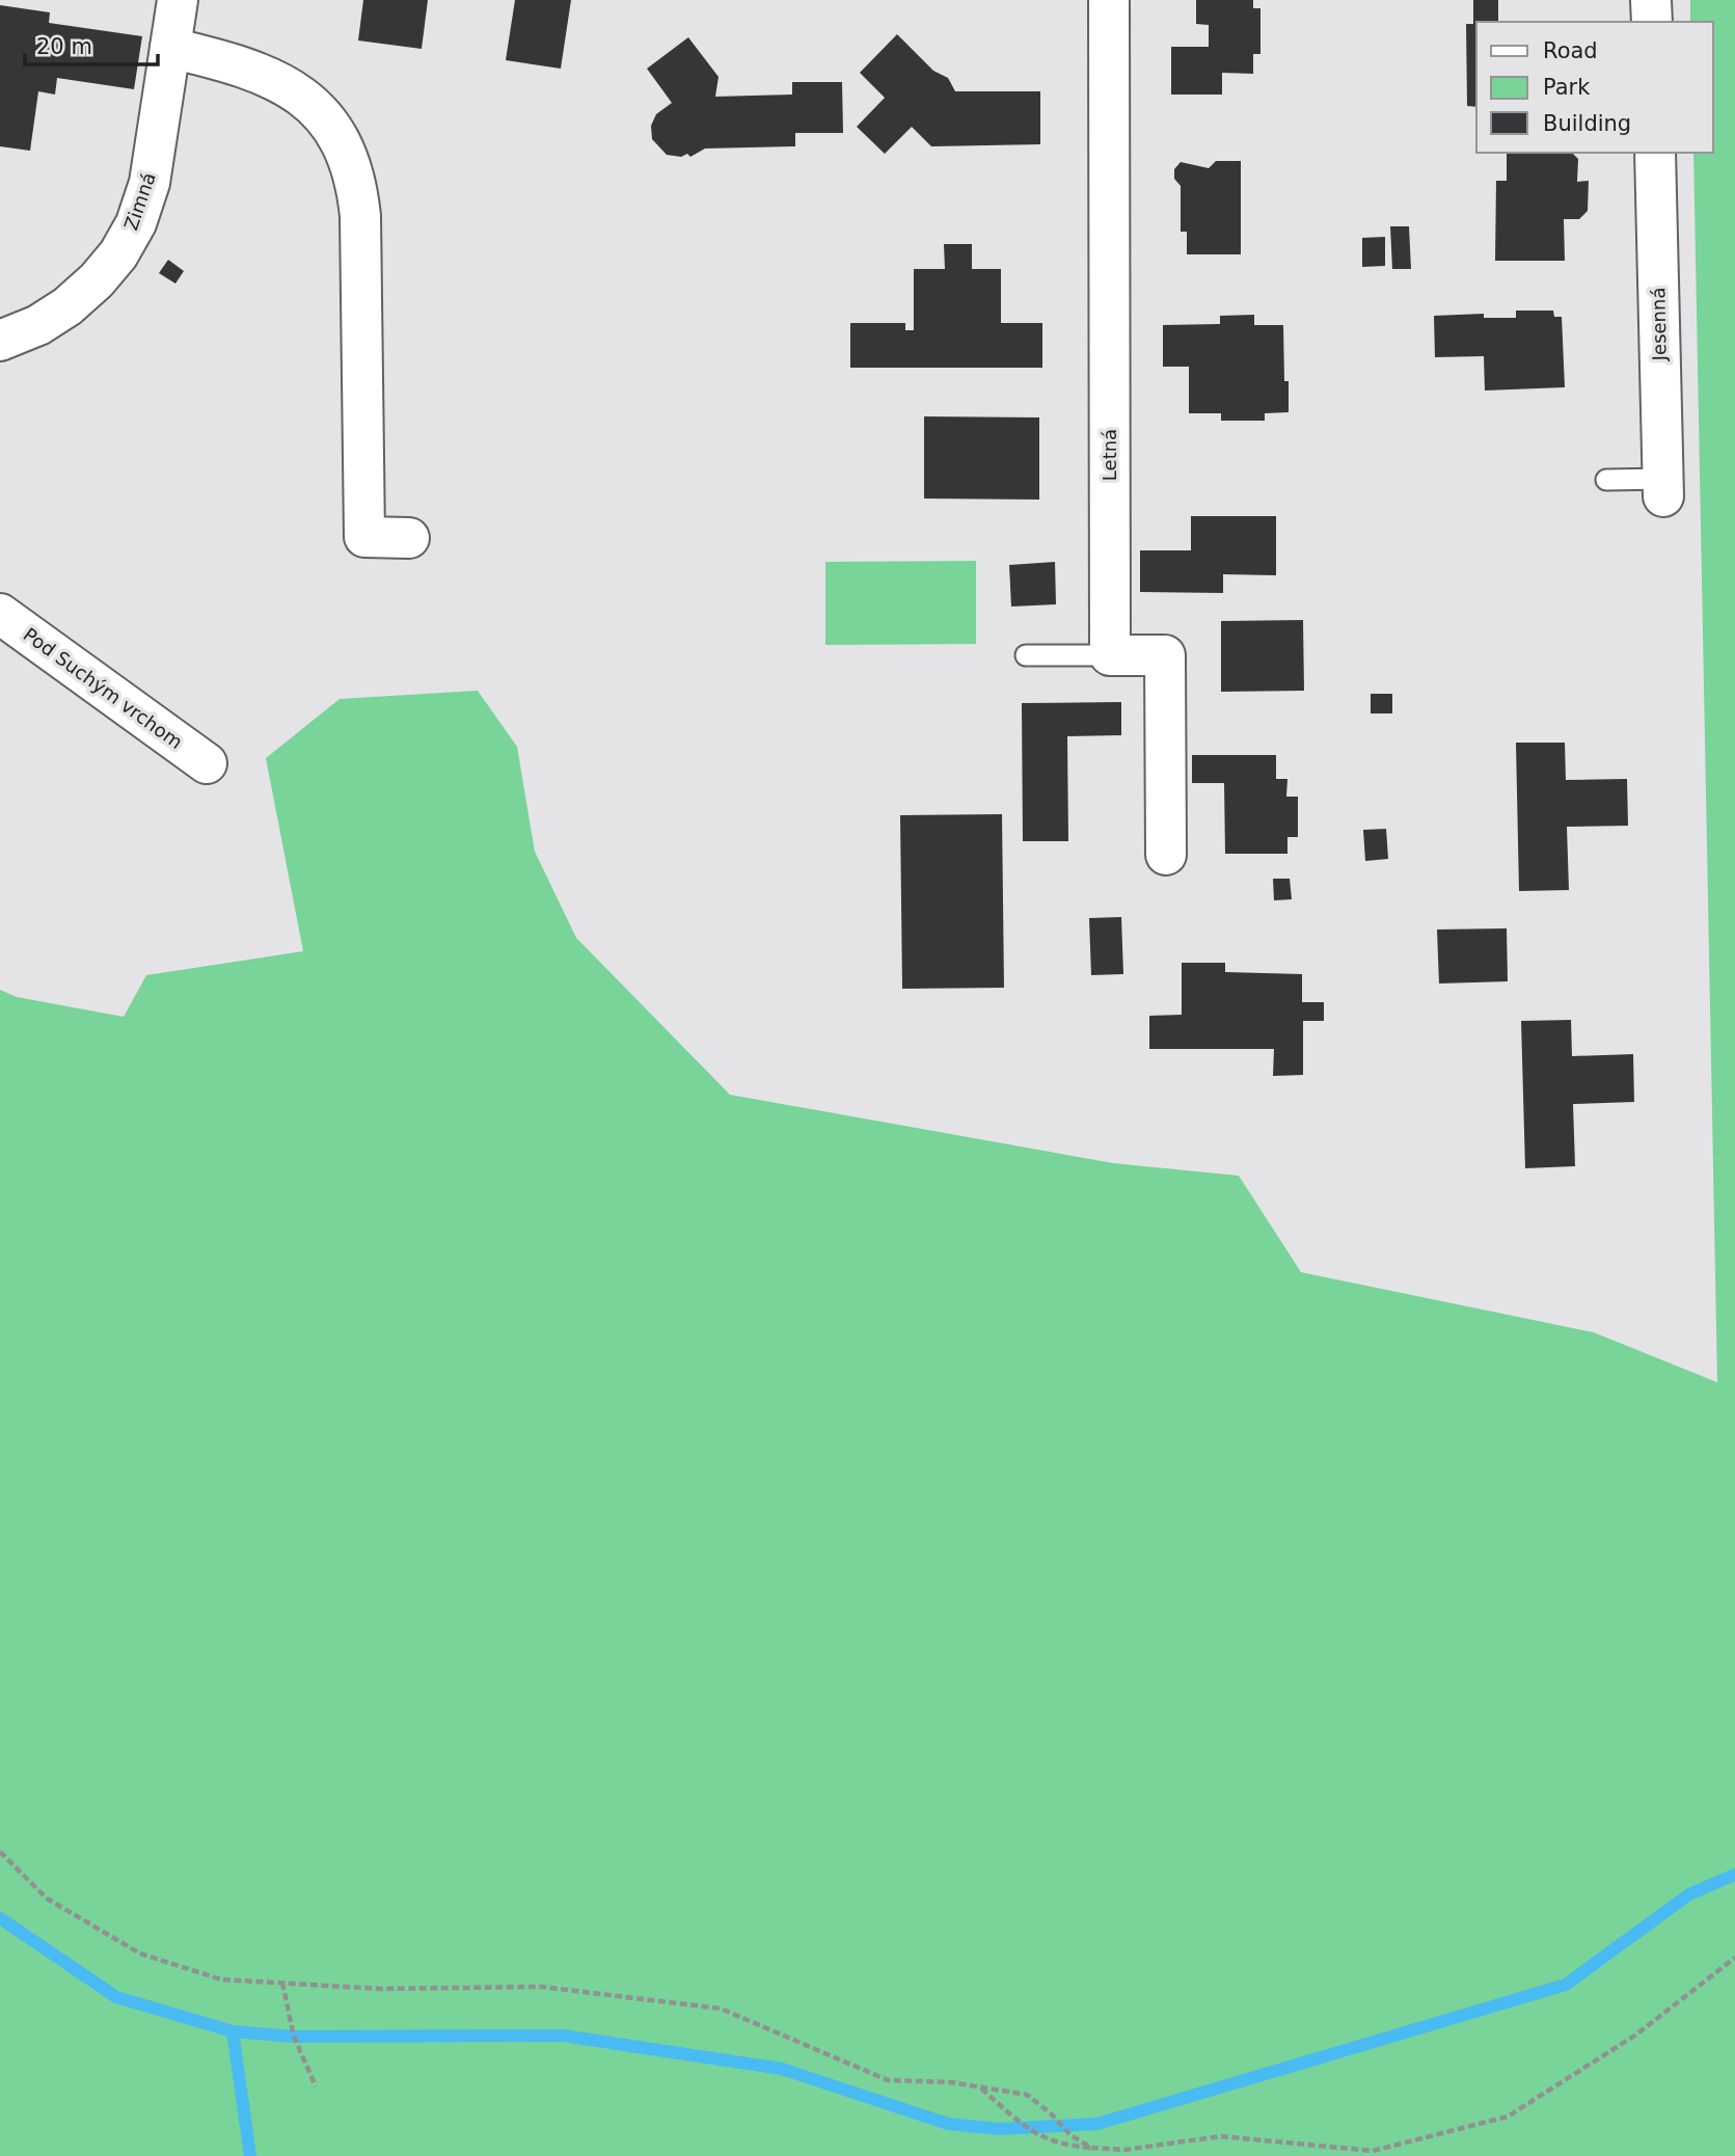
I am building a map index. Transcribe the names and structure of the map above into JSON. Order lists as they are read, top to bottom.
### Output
{
  "streets": {
    "street": [
      "Zimná",
      "Jesenná",
      "Letná",
      "Pod Suchým vrchom"
    ]
  },
  "legend": ["Road", "Park", "Building"],
  "scale_bar": "20 m"
}
